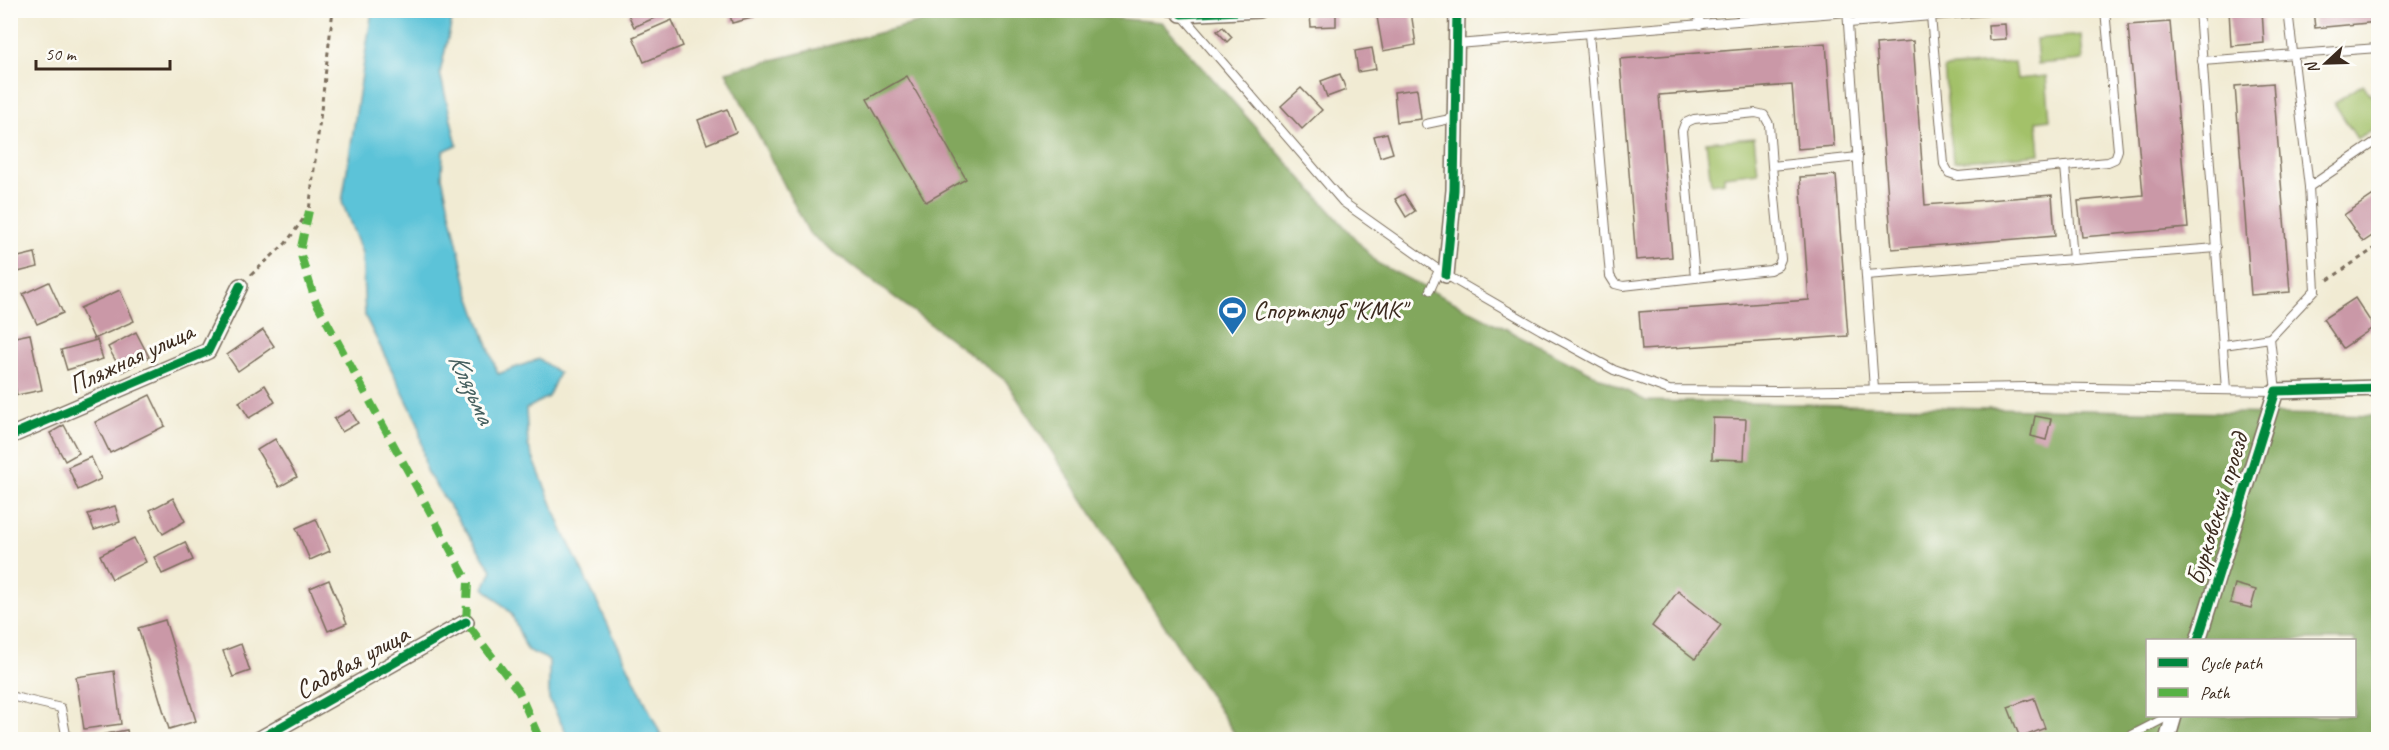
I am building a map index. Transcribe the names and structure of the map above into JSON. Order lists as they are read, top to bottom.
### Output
{
  "streets": {
    "street": ["Пляжная улица", "Бурковский проезд", "Садовая улица"]
  },
  "water": ["Клязьма"],
  "places": {
    "sports": ["Спортклуб \"КМК\""]
  },
  "legend": ["Cycle path", "Path"],
  "scale_bar": "50 m",
  "north": "left"
}
